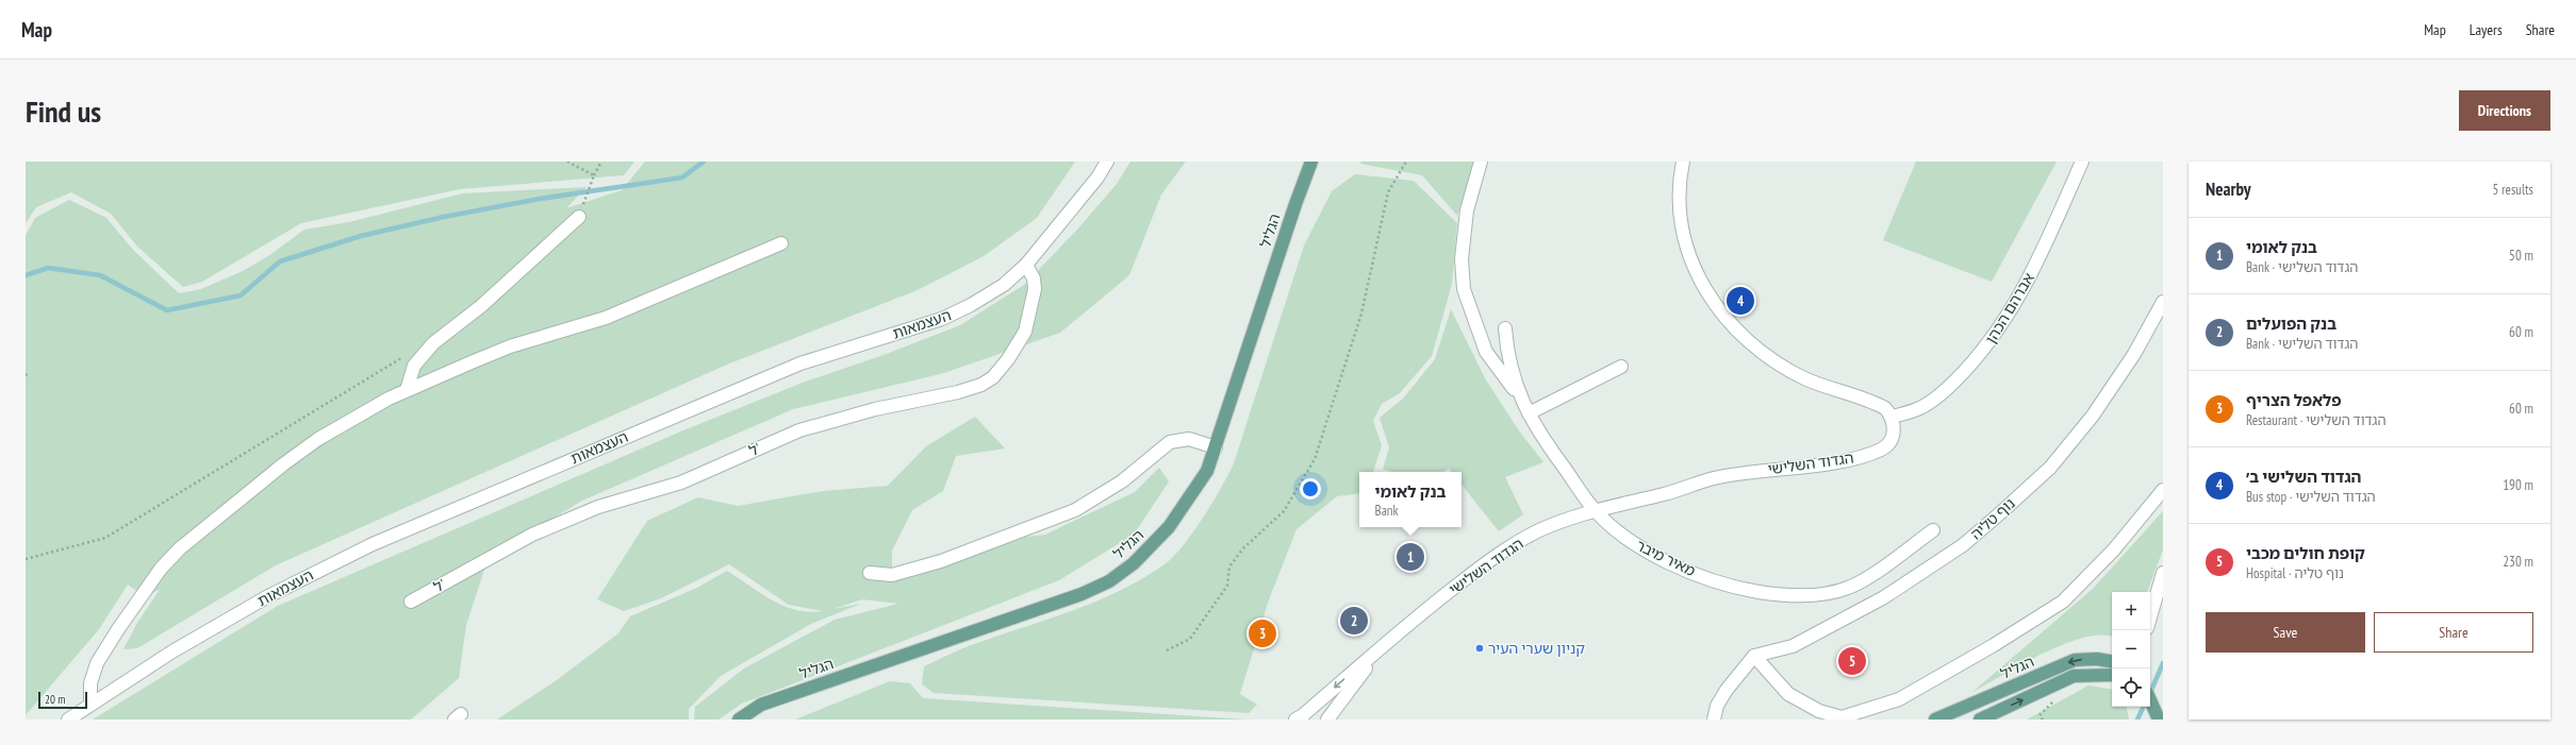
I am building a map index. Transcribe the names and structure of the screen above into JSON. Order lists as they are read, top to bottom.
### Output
{
  "streets": {
    "main road": ["הגליל"],
    "street": [
      "אברהם הכהן",
      "העצמאות",
      "ל'",
      "הגדוד השלישי",
      "נוף טליה",
      "מאיר מיבר"
    ]
  },
  "crossings": [
    ["אברהם הכהן", "הגדוד השלישי"],
    ["העצמאות", "ל'"],
    ["הגדוד השלישי", "מאיר מיבר"]
  ],
  "places": ["קניון שערי העיר"],
  "scale_bar": "20 m",
  "page": {
    "header": "Map",
    "nav": ["Map", "Layers", "Share"],
    "buttons": [
      "Directions",
      ["Save", "Share"]
    ],
    "title": "Find us",
    "heading": ["Nearby", "5 results"],
    "list": [
      {
        "mark": "1",
        "name": "בנק לאומי",
        "note": "Bank · הגדוד השלישי",
        "value": "50 m"
      },
      {
        "mark": "2",
        "name": "בנק הפועלים",
        "note": "Bank · הגדוד השלישי",
        "value": "60 m"
      },
      {
        "mark": "3",
        "name": "פלאפל הצריף",
        "note": "Restaurant · הגדוד השלישי",
        "value": "60 m"
      },
      {
        "mark": "4",
        "name": "הגדוד השלישי ב׳",
        "note": "Bus stop · הגדוד השלישי",
        "value": "190 m"
      },
      {
        "mark": "5",
        "name": "קופת חולים מכבי",
        "note": "Hospital · נוף טליה",
        "value": "230 m"
      }
    ],
    "pins": [
      "4",
      "1",
      "2",
      "3",
      "5"
    ],
    "popup": ["בנק לאומי", "Bank"],
    "map_buttons": ["+", "−"],
    "scale": "20 m"
  }
}
